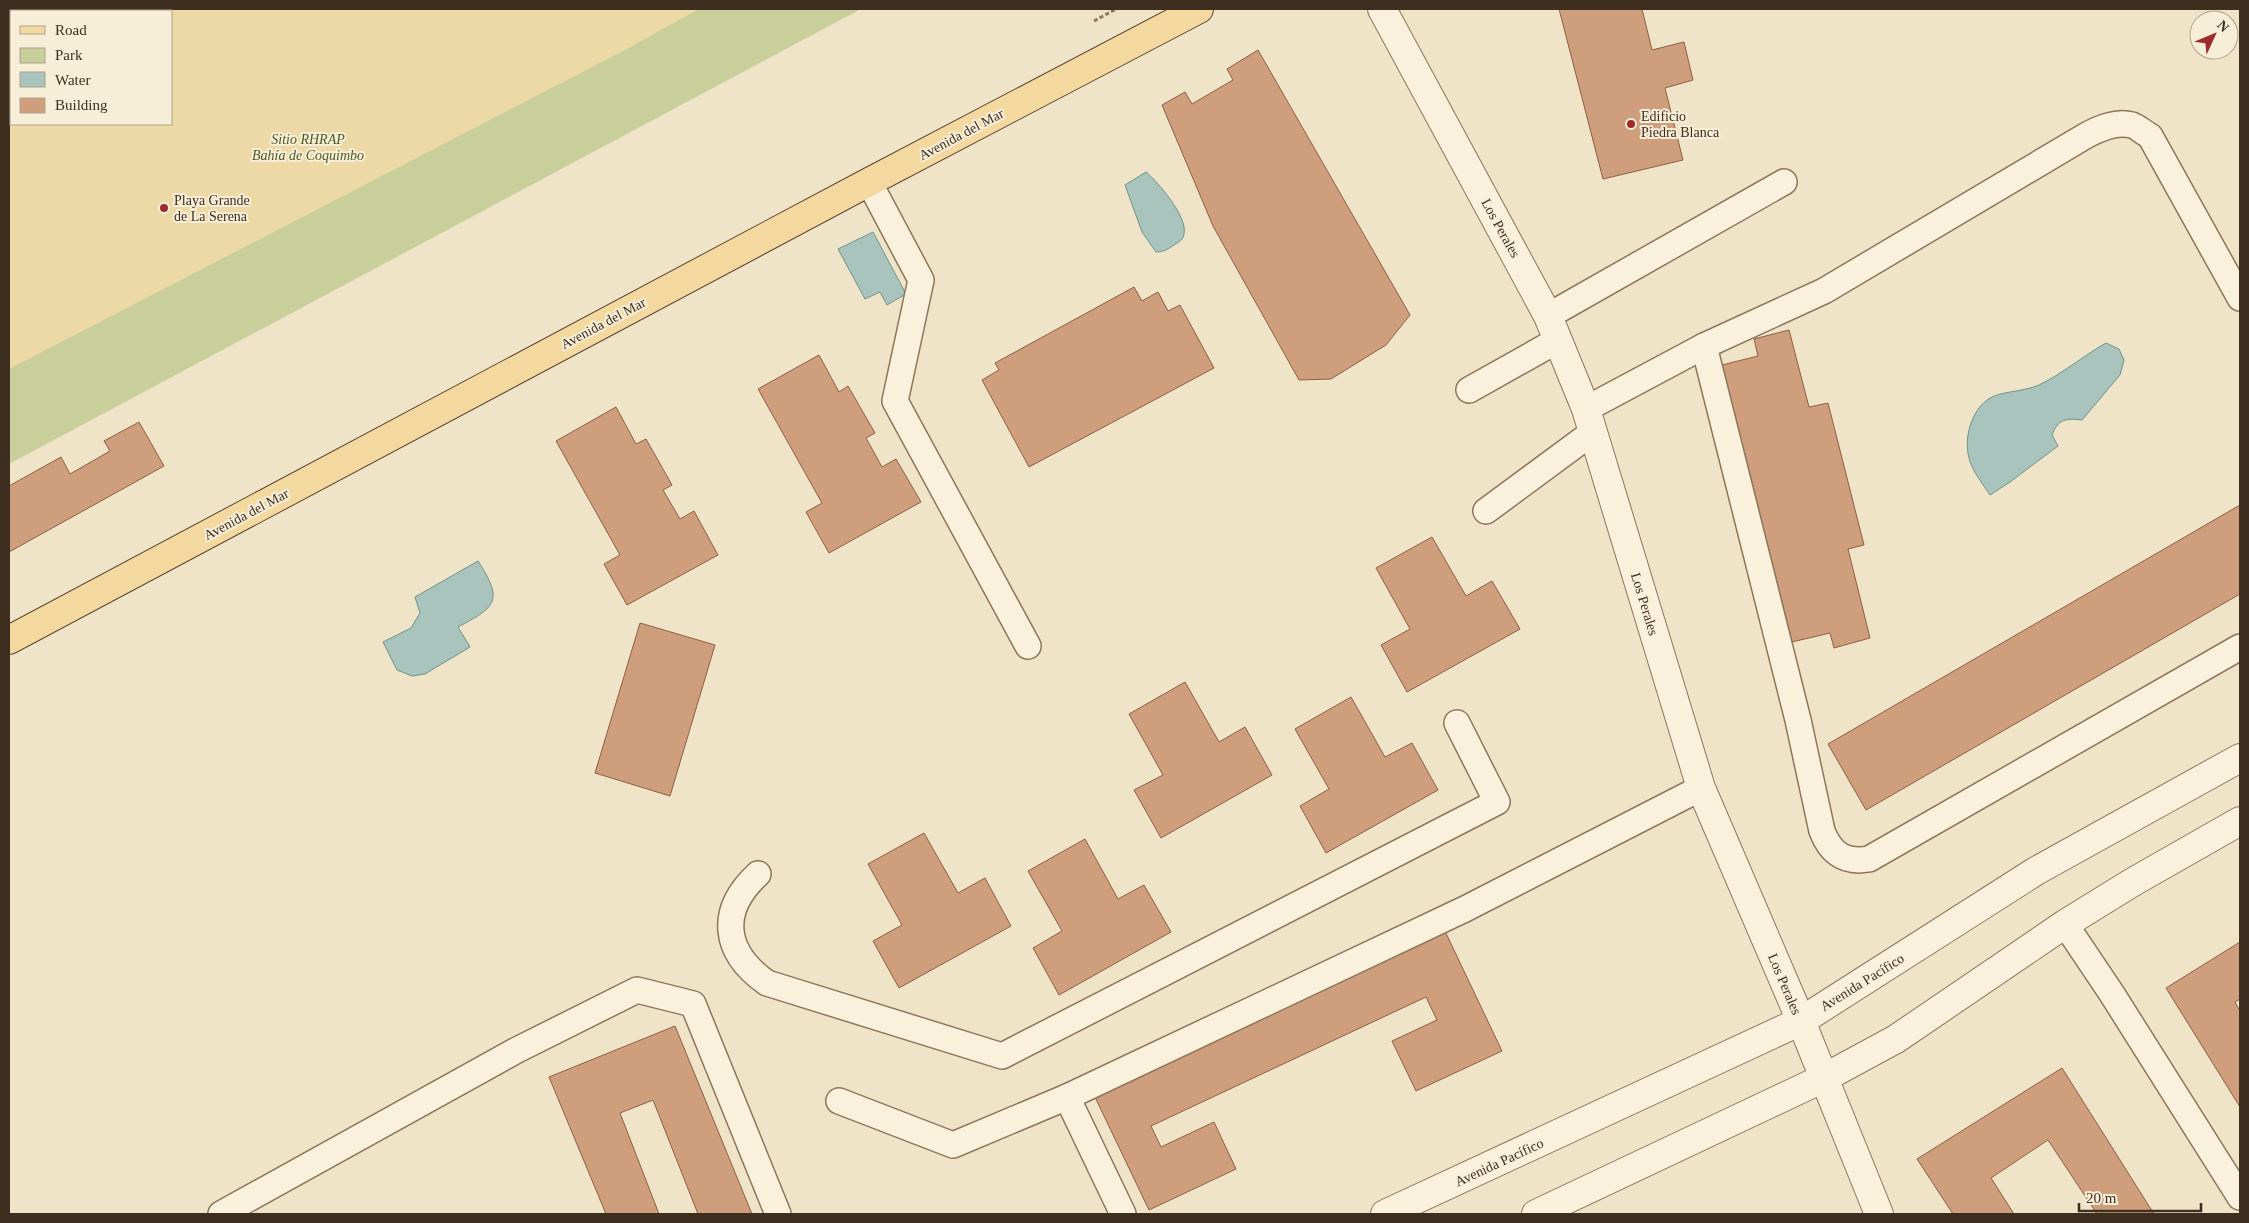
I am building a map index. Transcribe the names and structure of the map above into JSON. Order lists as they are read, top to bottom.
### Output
{
  "streets": {
    "main road": ["Avenida del Mar"],
    "street": ["Los Perales", "Avenida Pacífico"]
  },
  "crossings": [
    ["Los Perales", "Avenida Pacífico"]
  ],
  "parks": ["Sitio RHRAP Bahía de Coquimbo"],
  "places": ["Edificio Piedra Blanca", "Playa Grande de La Serena"],
  "legend": [
    "Road",
    "Park",
    "Water",
    "Building"
  ],
  "scale_bar": "20 m",
  "north": "top right"
}
